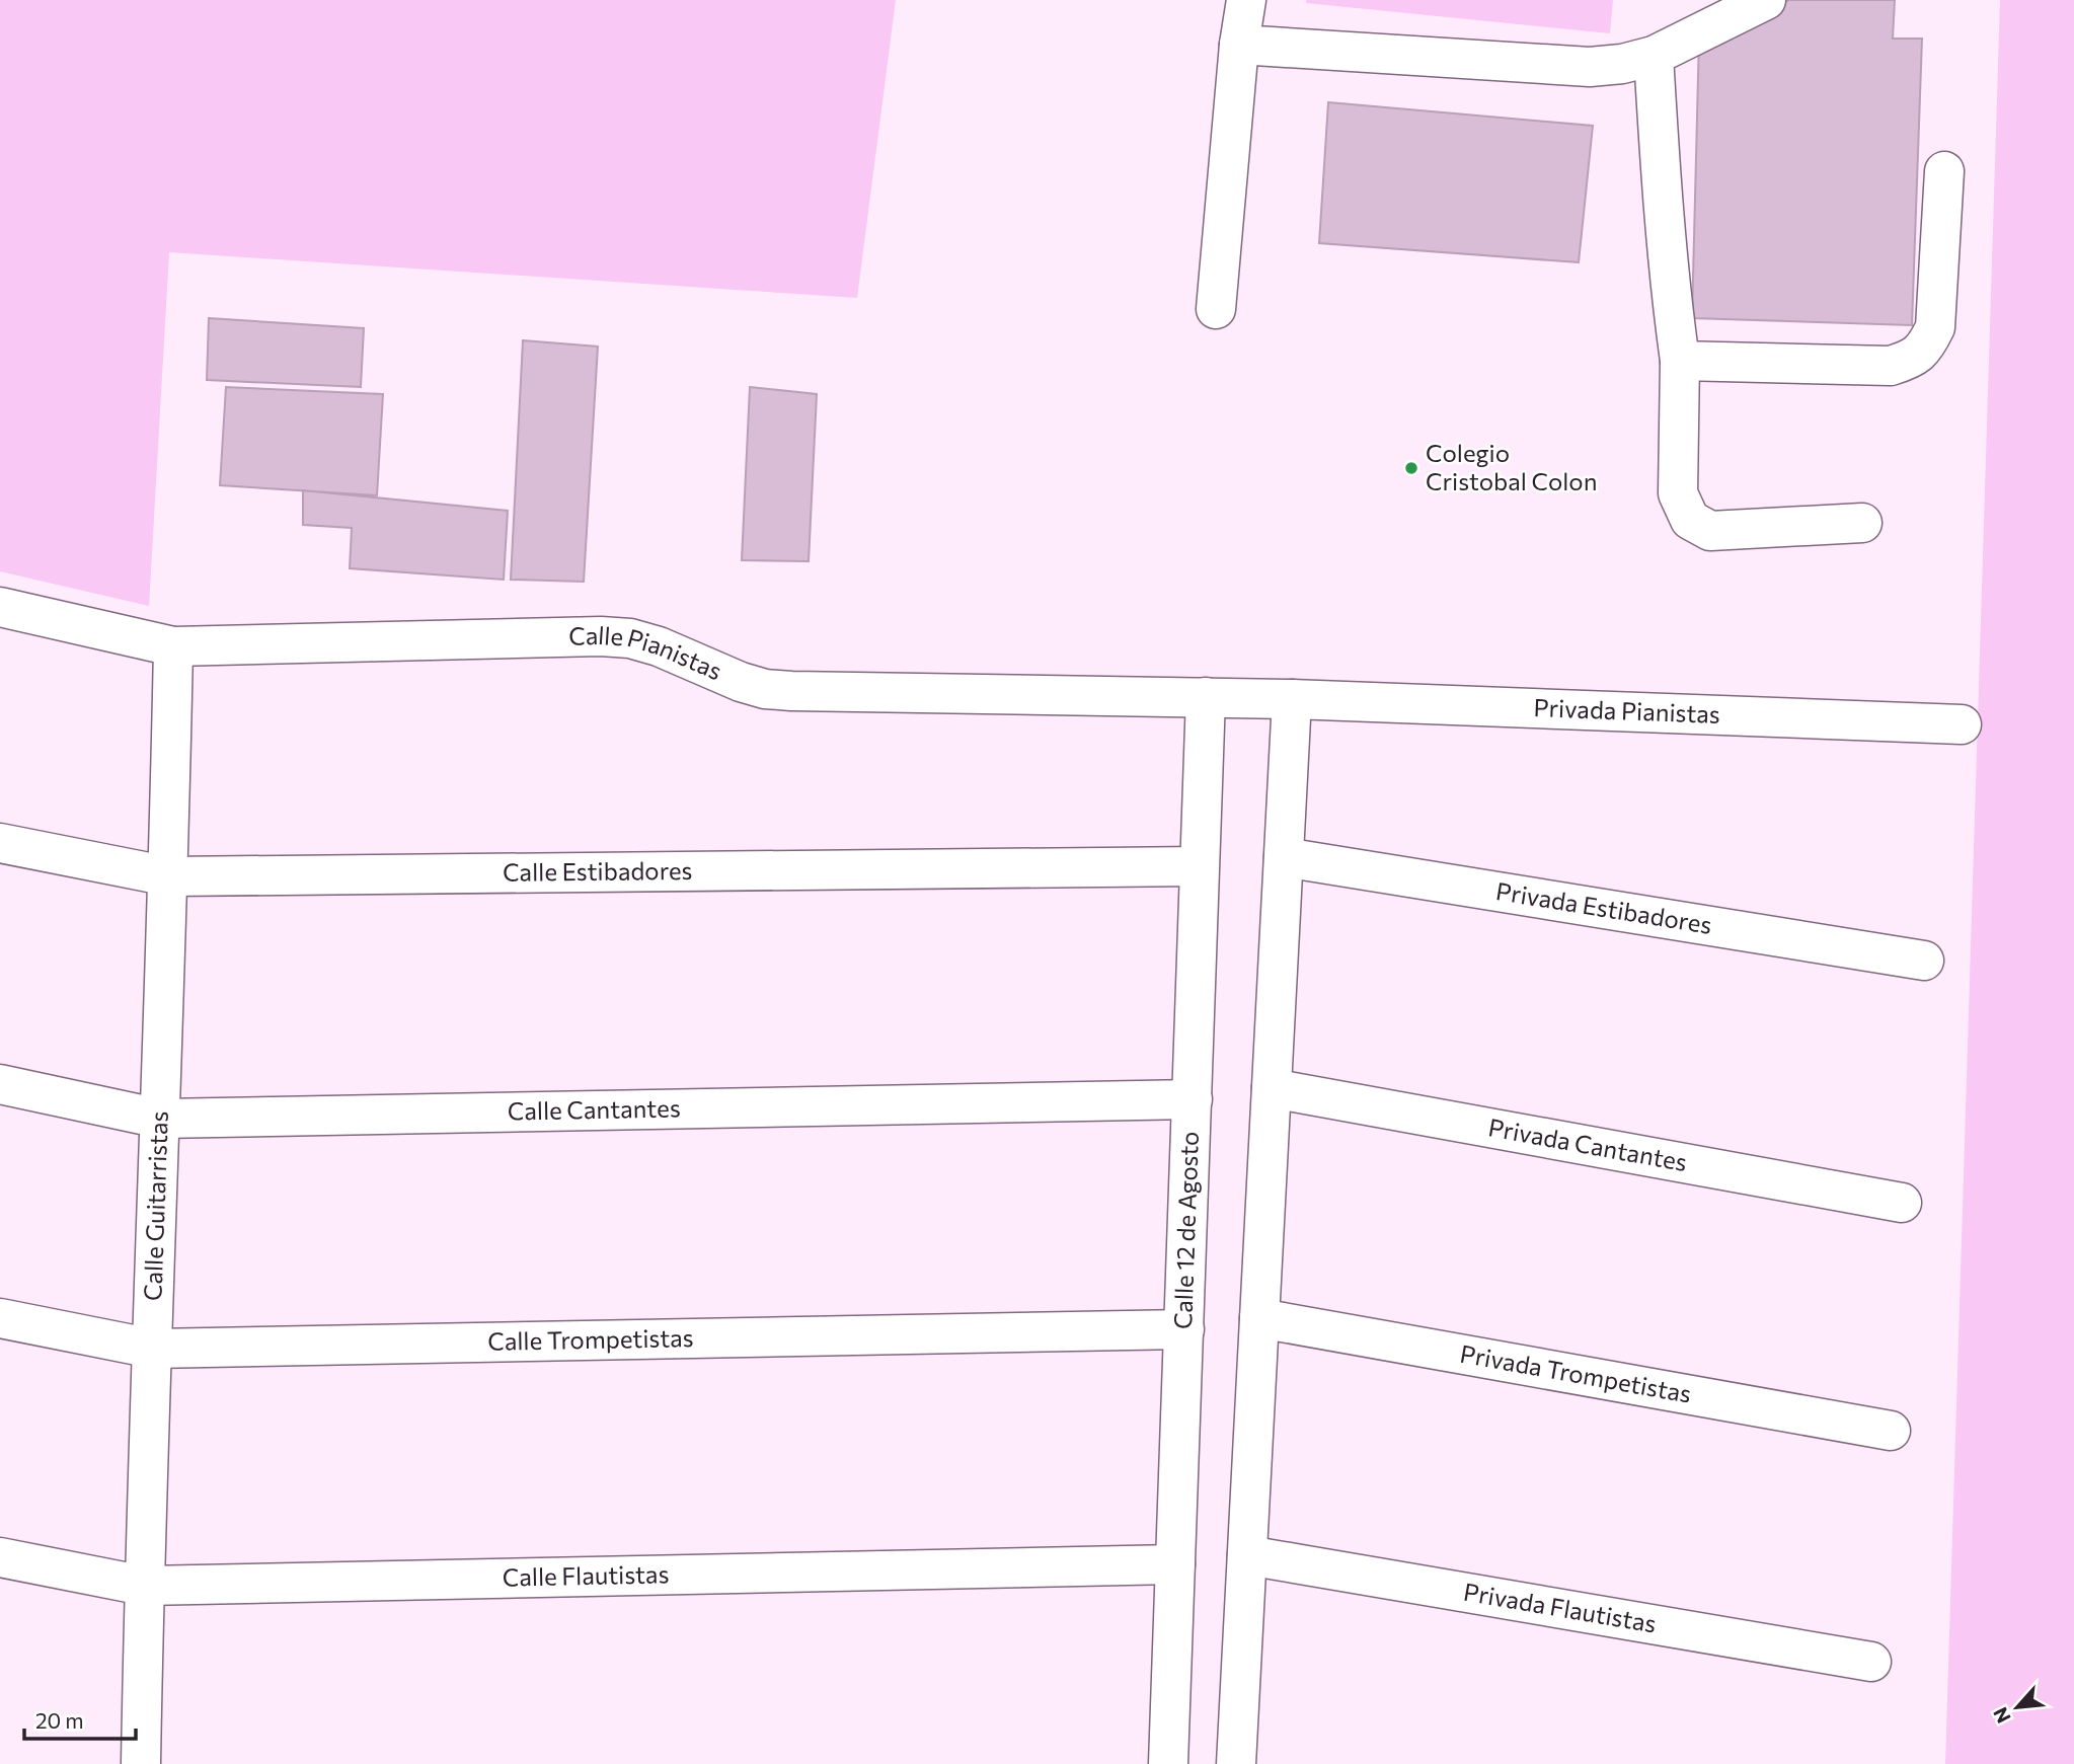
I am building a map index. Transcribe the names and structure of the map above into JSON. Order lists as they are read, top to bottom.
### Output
{
  "streets": {
    "street": [
      "Calle Pianistas",
      "Privada Pianistas",
      "Calle Estibadores",
      "Privada Estibadores",
      "Calle Cantantes",
      "Privada Cantantes",
      "Calle Guitarristas",
      "Calle 12 de Agosto",
      "Calle Trompetistas",
      "Privada Trompetistas",
      "Calle Flautistas",
      "Privada Flautistas"
    ]
  },
  "crossings": [
    ["Calle Pianistas", "Privada Pianistas"],
    ["Calle Pianistas", "Calle Guitarristas"],
    ["Calle Pianistas", "Calle 12 de Agosto"],
    ["Calle Estibadores", "Calle Guitarristas"],
    ["Calle Estibadores", "Calle 12 de Agosto"],
    ["Calle Cantantes", "Calle Guitarristas"],
    ["Calle Cantantes", "Calle 12 de Agosto"],
    ["Calle Guitarristas", "Calle Trompetistas"],
    ["Calle Guitarristas", "Calle Flautistas"],
    ["Calle 12 de Agosto", "Calle Trompetistas"],
    ["Calle 12 de Agosto", "Calle Flautistas"]
  ],
  "places": ["Colegio Cristobal Colon"],
  "scale_bar": "20 m",
  "north": "bottom left"
}
